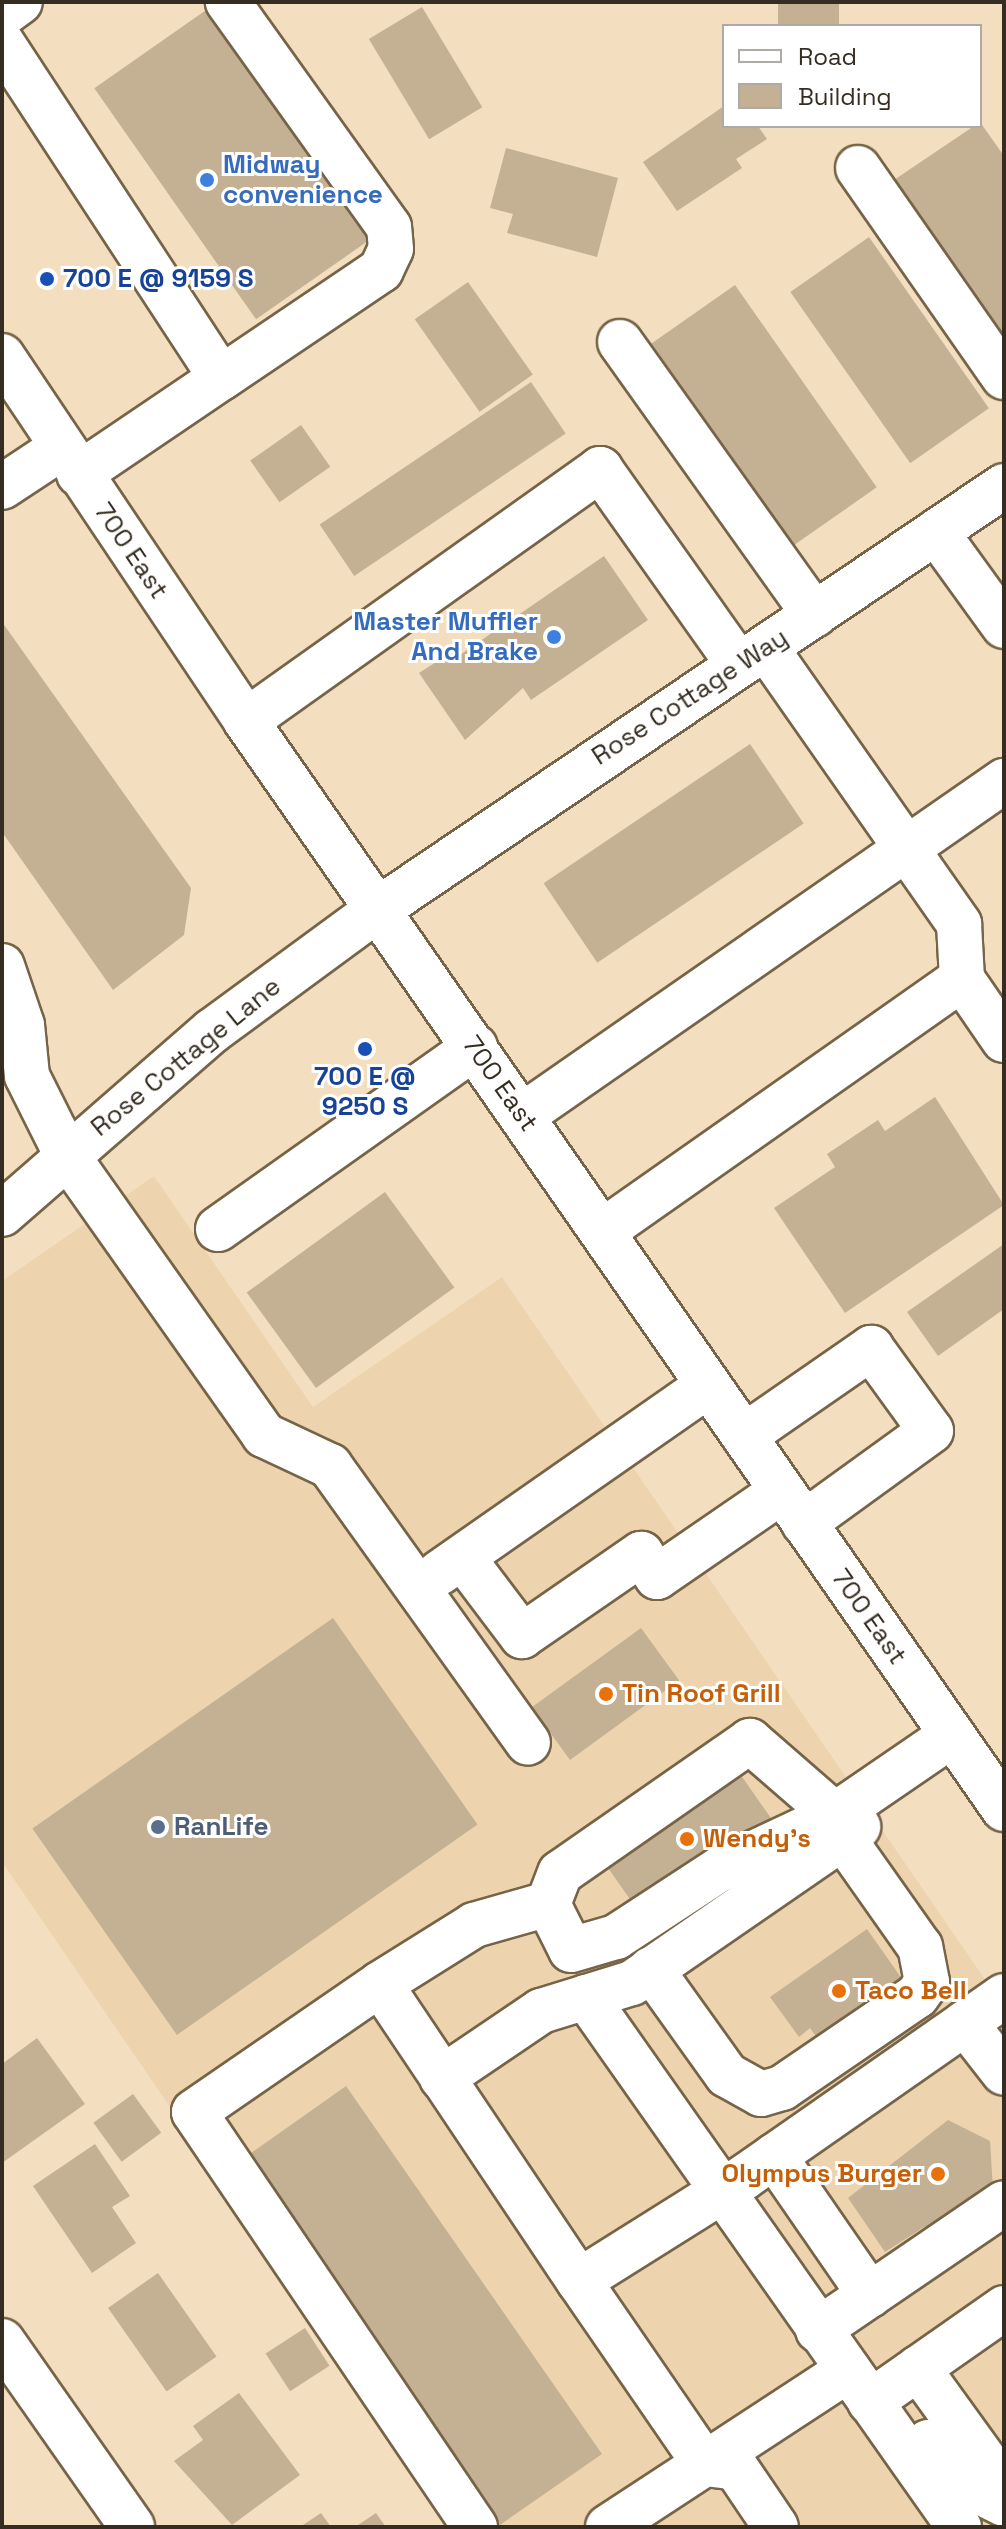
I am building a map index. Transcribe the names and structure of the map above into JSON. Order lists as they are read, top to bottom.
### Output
{
  "streets": {
    "main road": ["700 East", "Rose Cottage Way", "Rose Cottage Lane"]
  },
  "crossings": [
    ["700 East", "Rose Cottage Way"],
    ["700 East", "Rose Cottage Lane"],
    ["Rose Cottage Way", "Rose Cottage Lane"]
  ],
  "places": [
    "Midway convenience",
    "700 E @ 9159 S",
    "Master Muffler And Brake",
    "700 E @ 9250 S",
    "Tin Roof Grill",
    "RanLife",
    "Wendy's",
    "Taco Bell",
    "Olympus Burger"
  ],
  "legend": ["Road", "Building"]
}
